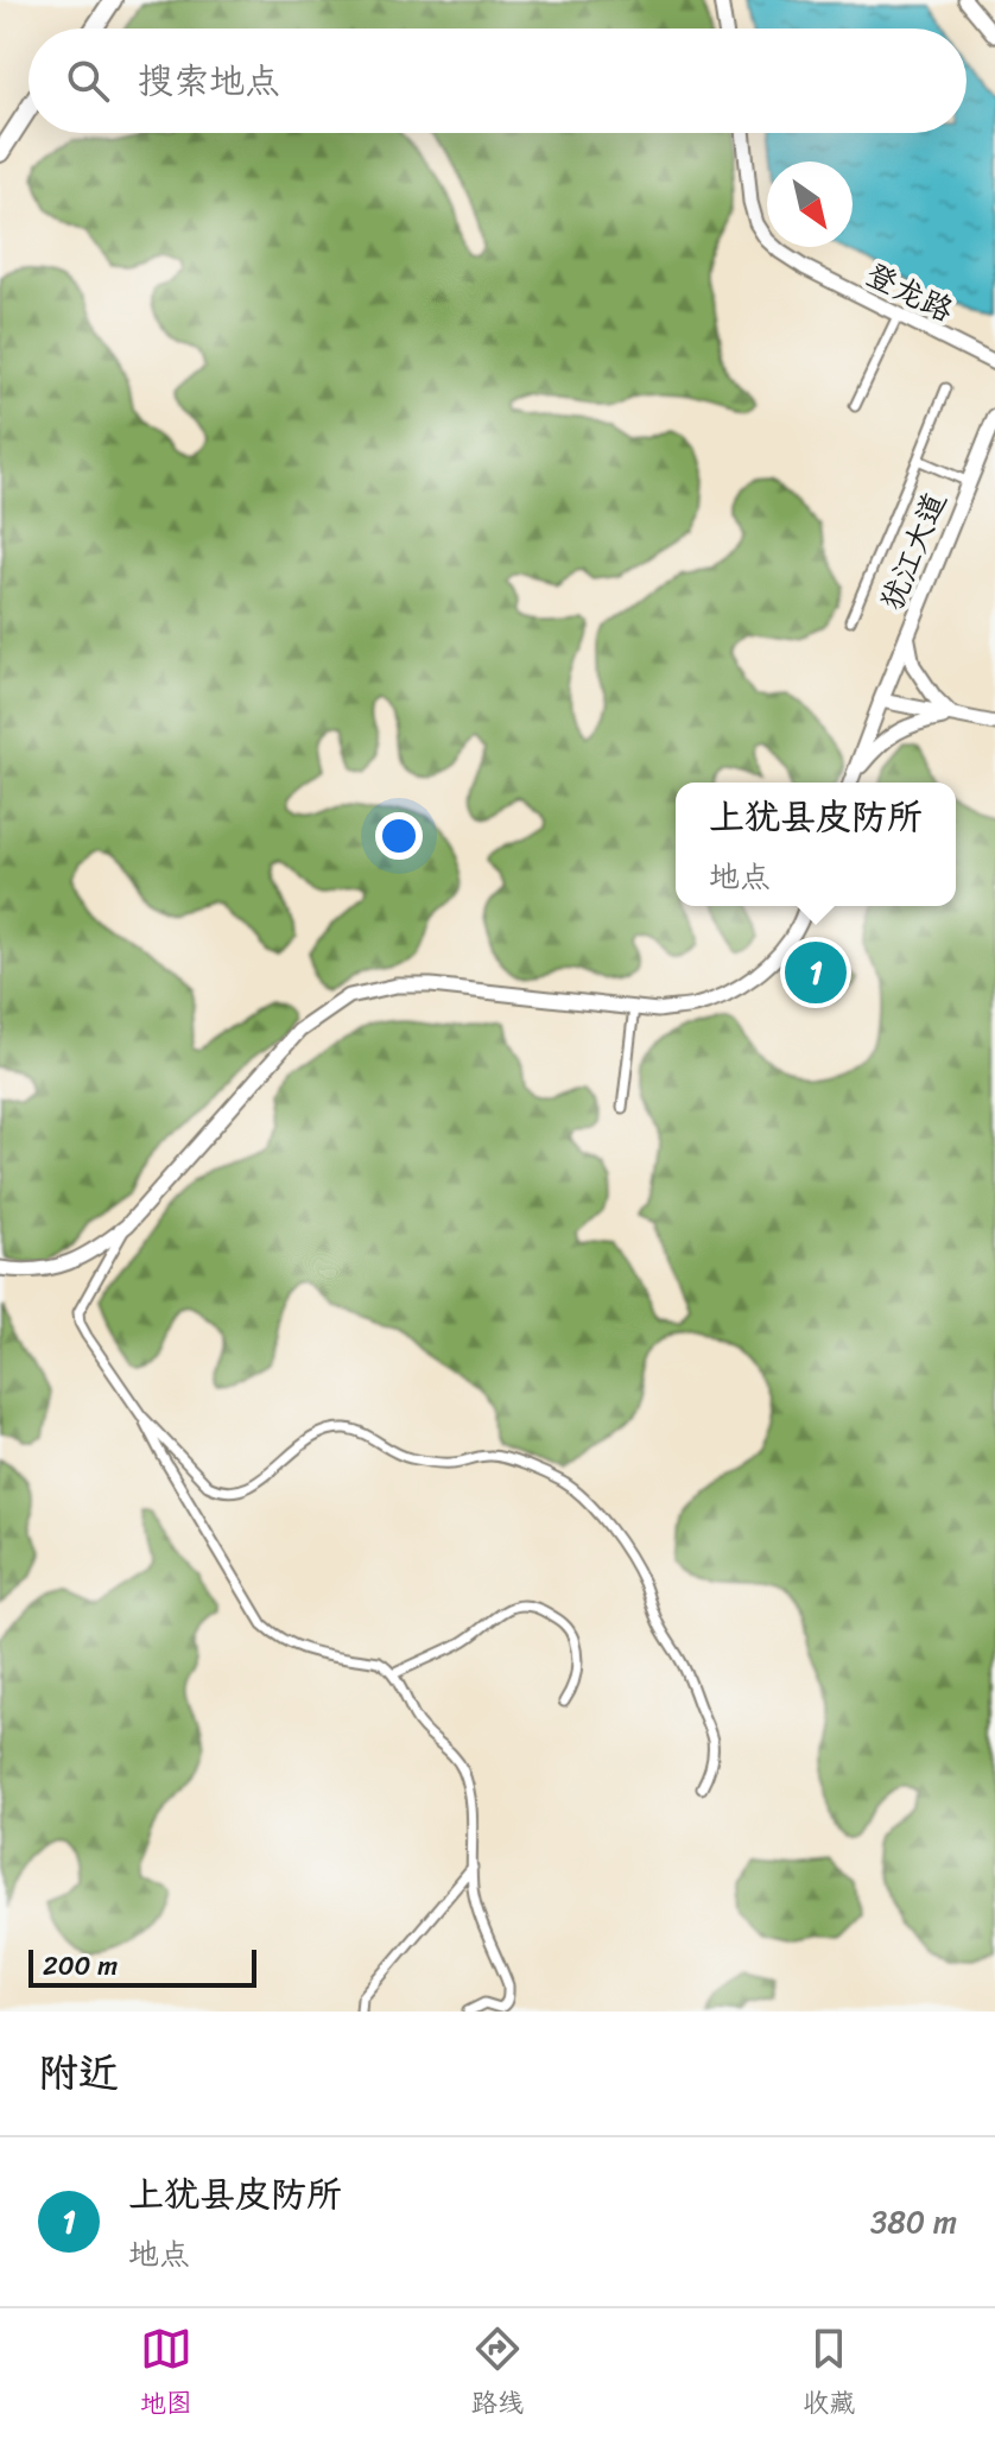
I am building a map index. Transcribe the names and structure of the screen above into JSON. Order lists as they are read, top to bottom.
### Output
{
  "streets": {
    "main road": ["登龙路", "犹江大道"]
  },
  "scale_bar": "200 m",
  "north": "bottom right",
  "page": {
    "search": "搜索地点",
    "popup": ["上犹县皮防所", "地点"],
    "pins": "1",
    "scale": "200 m",
    "heading": "附近",
    "list": [
      {
        "mark": "1",
        "name": "上犹县皮防所",
        "note": "地点",
        "value": "380 m"
      }
    ],
    "nav": ["地图", "路线", "收藏"]
  }
}
